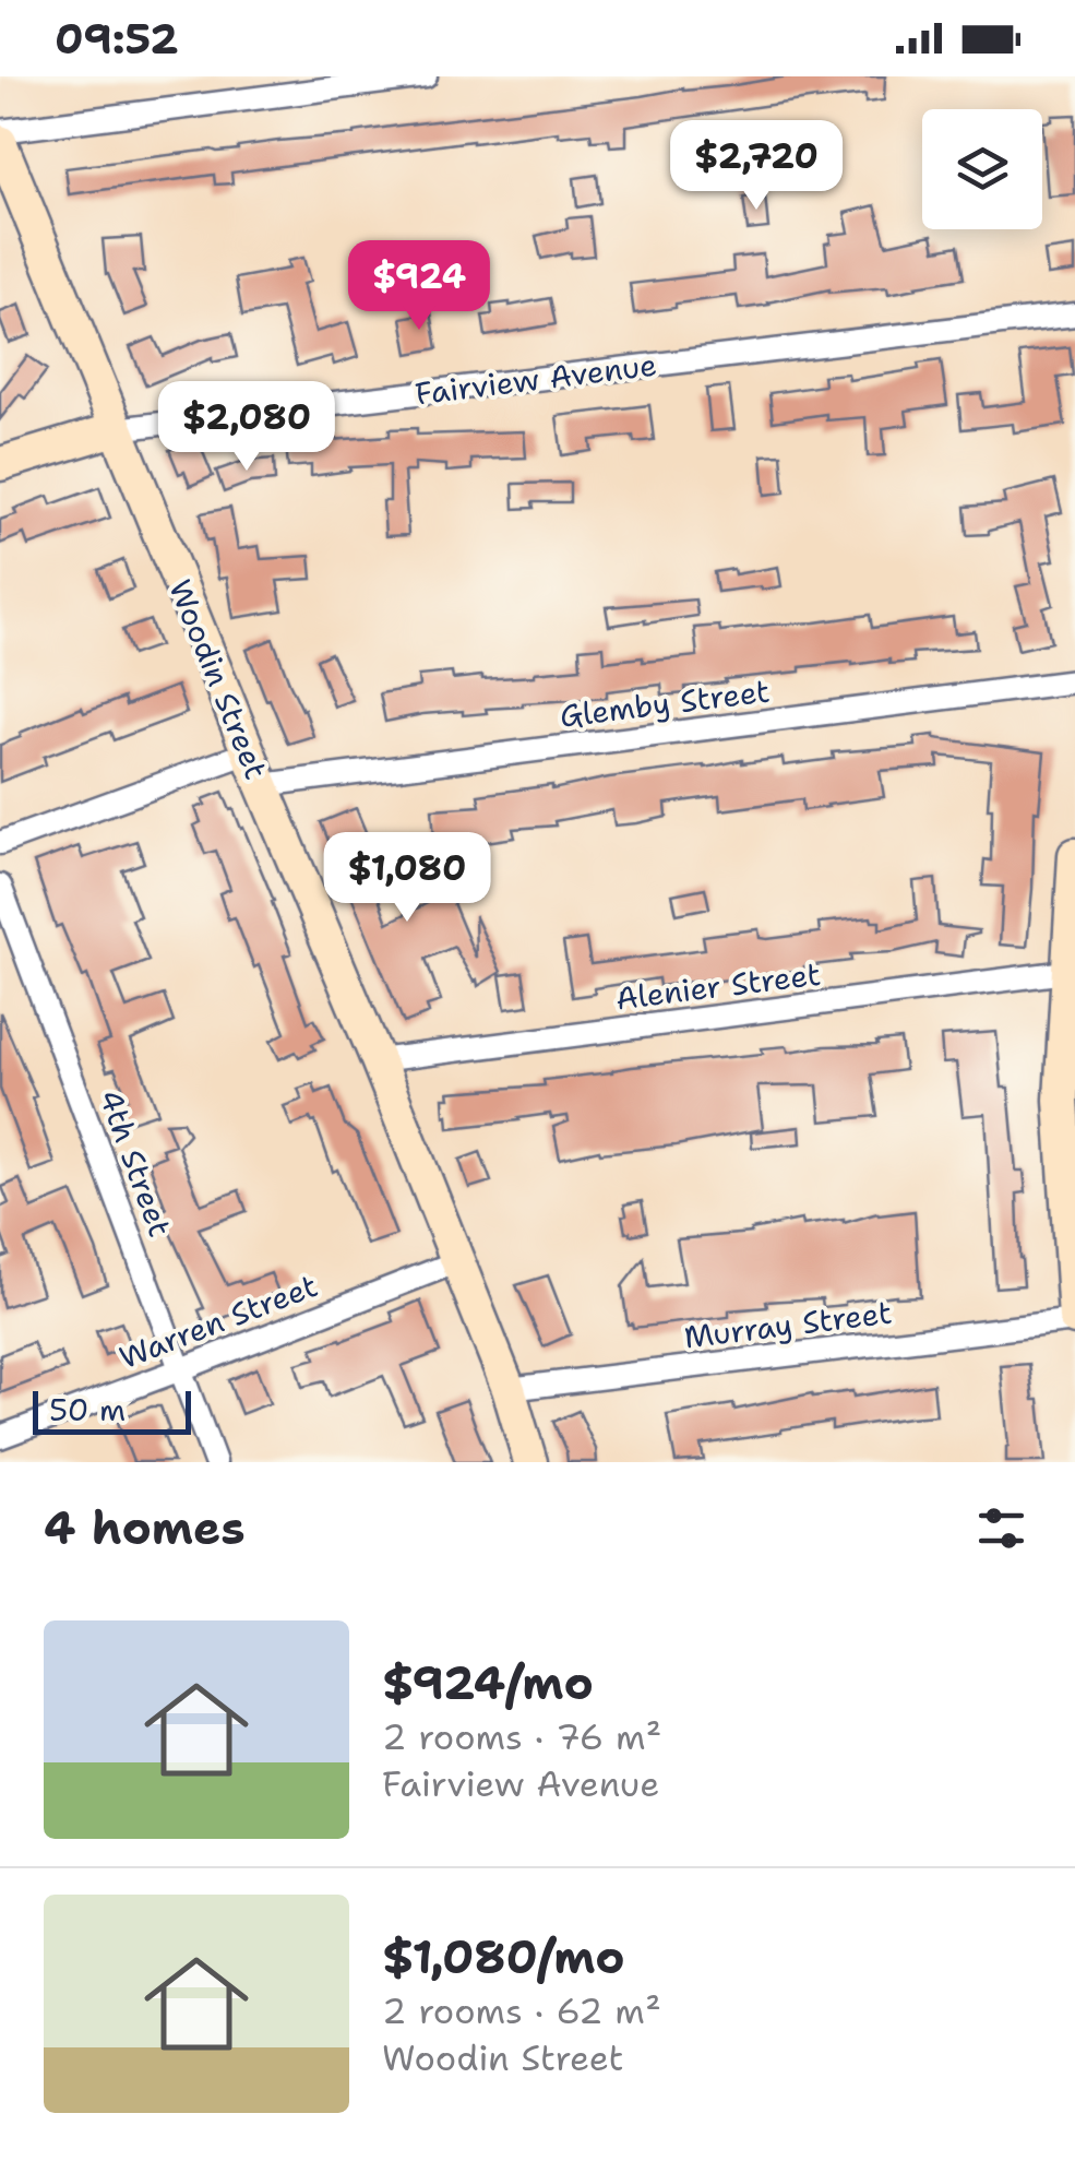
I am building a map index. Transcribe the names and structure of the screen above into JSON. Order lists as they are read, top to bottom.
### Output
{
  "streets": {
    "main road": ["Fairview Avenue", "Woodin Street"],
    "street": [
      "Glemby Street",
      "Alenier Street",
      "4th Street",
      "Warren Street",
      "Murray Street"
    ]
  },
  "crossings": [
    ["Fairview Avenue", "Woodin Street"],
    ["Woodin Street", "Glemby Street"],
    ["Woodin Street", "Alenier Street"],
    ["Woodin Street", "Warren Street"],
    ["Woodin Street", "Murray Street"],
    ["4th Street", "Warren Street"]
  ],
  "scale_bar": "50 m",
  "page": {
    "status": "09:52",
    "price": [
      "$2,720",
      "$924",
      "$2,080",
      "$1,080"
    ],
    "scale": "50 m",
    "heading": "4 homes",
    "list": [
      {
        "name": "$924/mo",
        "note": "2 rooms · 76 m² · Fairview Avenue"
      },
      {
        "name": "$1,080/mo",
        "note": "2 rooms · 62 m² · Woodin Street"
      }
    ]
  }
}
